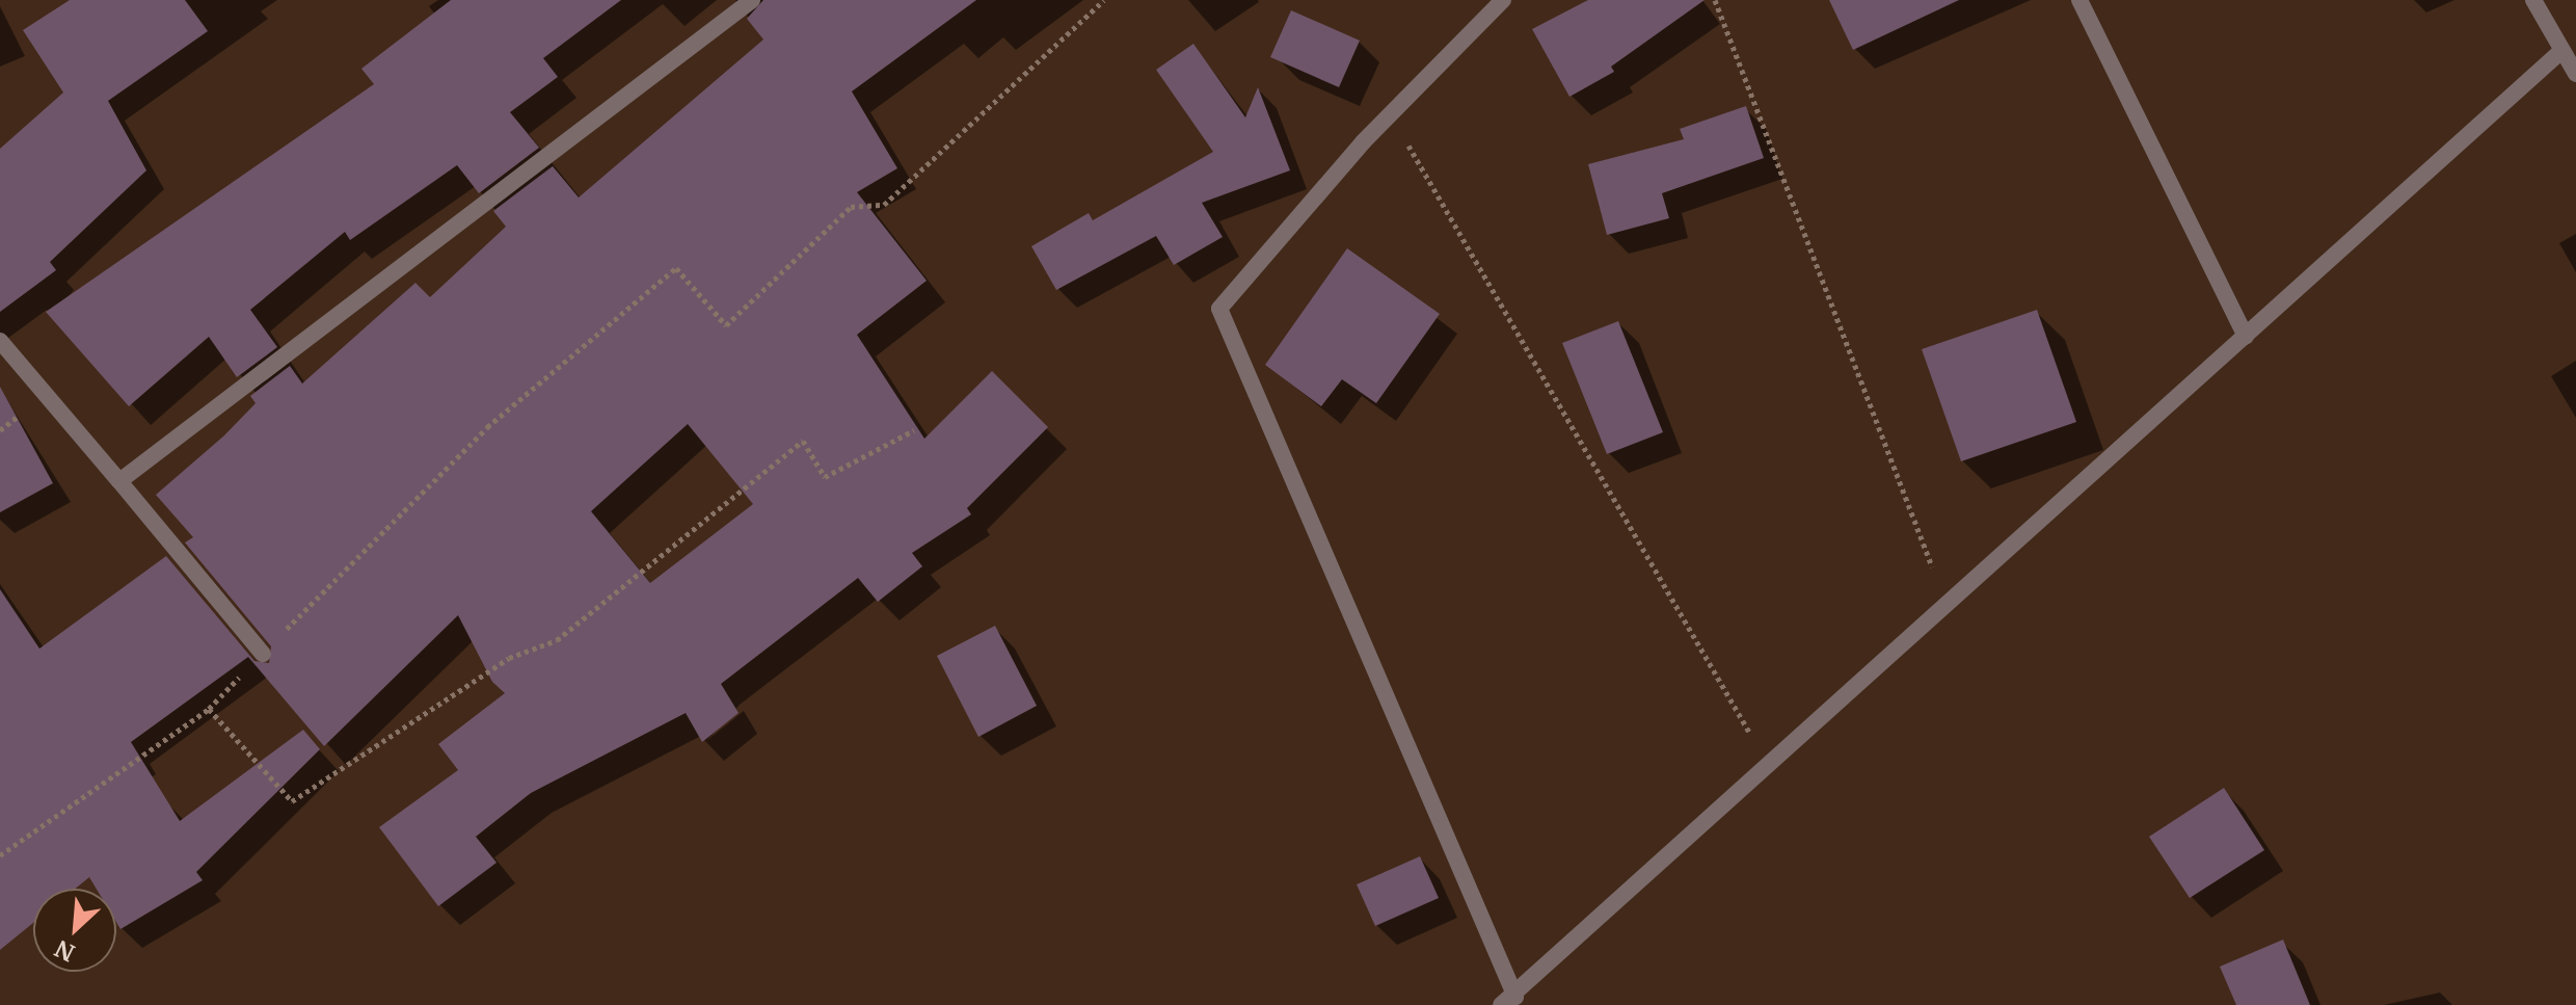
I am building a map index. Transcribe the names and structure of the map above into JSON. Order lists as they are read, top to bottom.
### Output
{
  "north": "bottom left"
}
